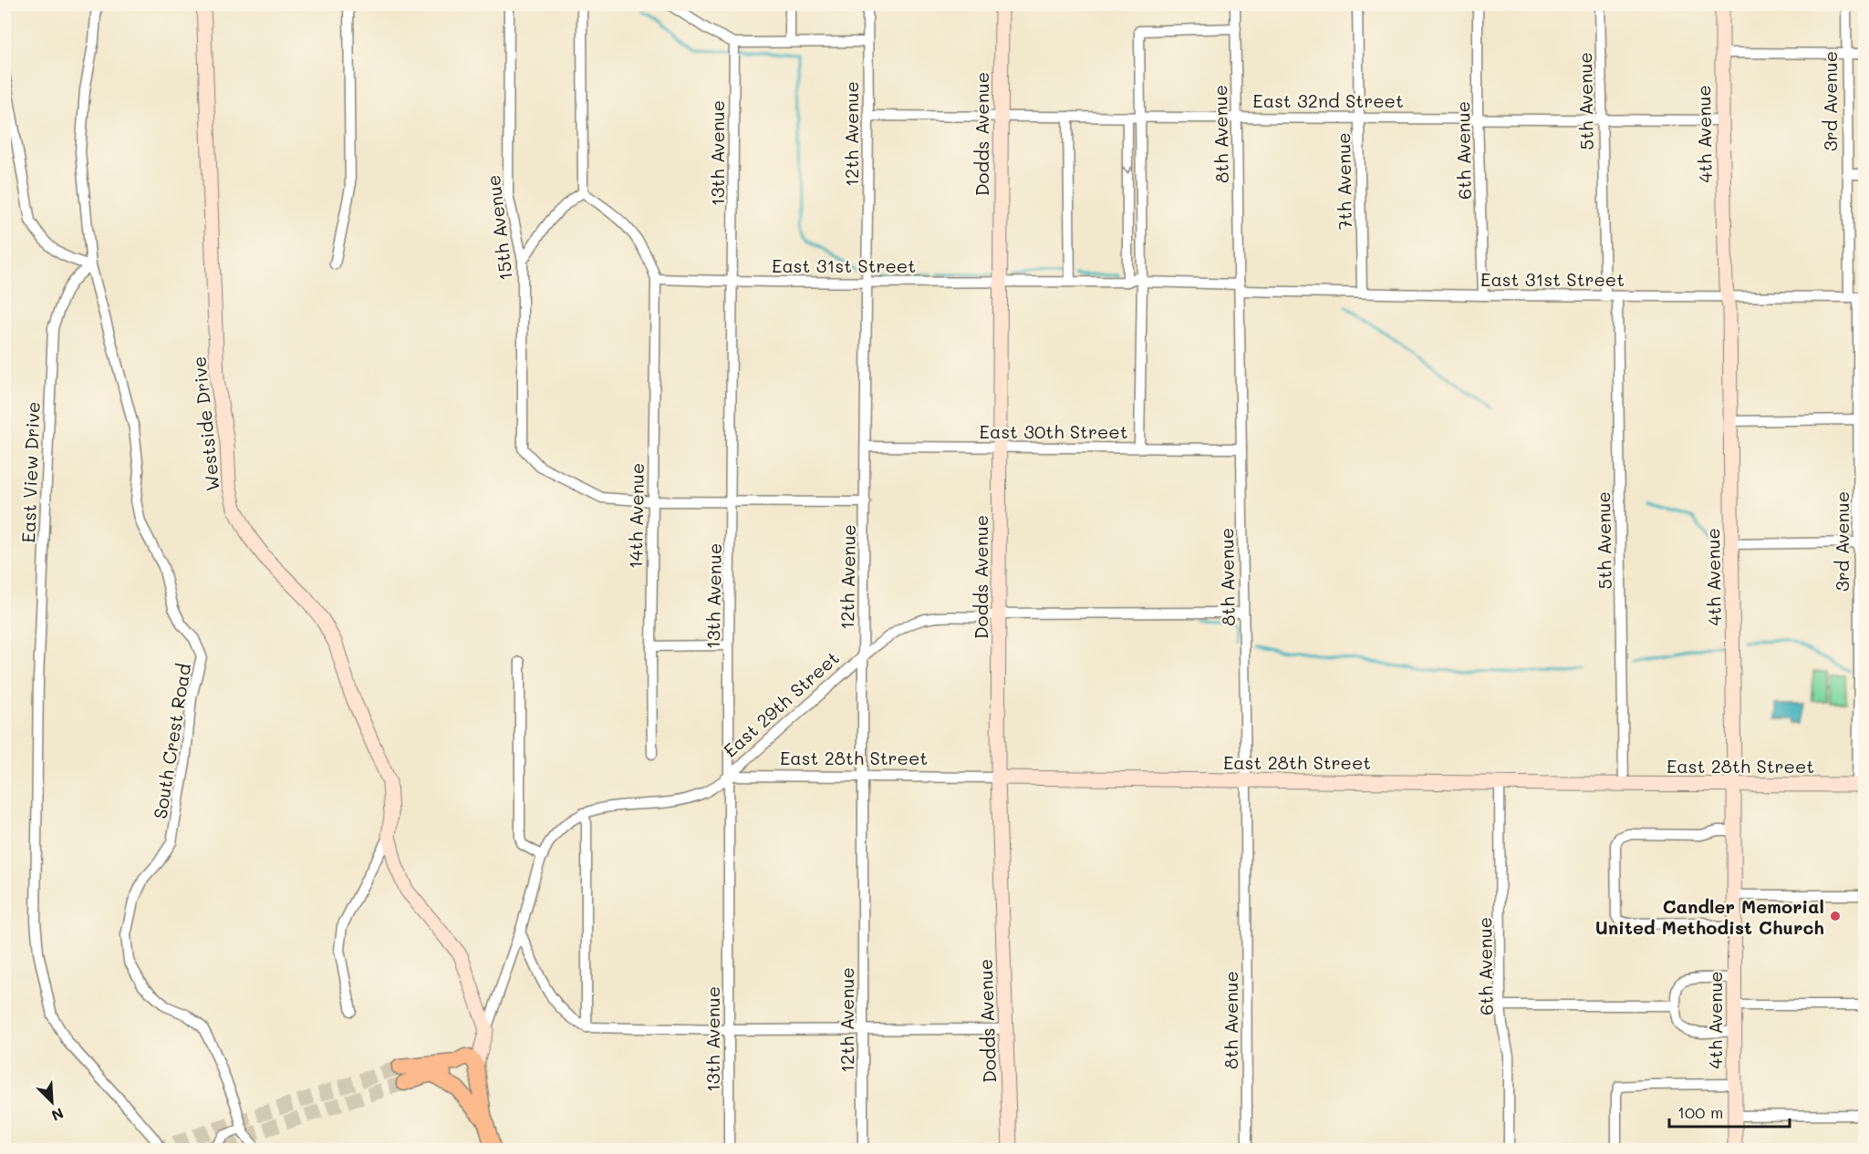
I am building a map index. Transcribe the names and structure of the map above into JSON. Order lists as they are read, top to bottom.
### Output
{
  "streets": {
    "street": [
      "East 32nd Street",
      "5th Avenue",
      "3rd Avenue",
      "12th Avenue",
      "Dodds Avenue",
      "8th Avenue",
      "4th Avenue",
      "6th Avenue",
      "13th Avenue",
      "7th Avenue",
      "15th Avenue",
      "East 31st Street",
      "Westside Drive",
      "East 30th Street",
      "East View Drive",
      "14th Avenue",
      "East 29th Street",
      "South Crest Road",
      "East 28th Street"
    ]
  },
  "crossings": [
    ["East 32nd Street", "5th Avenue"],
    ["East 32nd Street", "12th Avenue"],
    ["East 32nd Street", "Dodds Avenue"],
    ["East 32nd Street", "8th Avenue"],
    ["East 32nd Street", "4th Avenue"],
    ["East 32nd Street", "6th Avenue"],
    ["East 32nd Street", "7th Avenue"],
    ["5th Avenue", "East 31st Street"],
    ["5th Avenue", "East 28th Street"],
    ["3rd Avenue", "East 31st Street"],
    ["3rd Avenue", "East 28th Street"],
    ["12th Avenue", "East 31st Street"],
    ["12th Avenue", "East 30th Street"],
    ["12th Avenue", "East 29th Street"],
    ["12th Avenue", "East 28th Street"],
    ["Dodds Avenue", "East 31st Street"],
    ["Dodds Avenue", "East 30th Street"],
    ["Dodds Avenue", "East 29th Street"],
    ["Dodds Avenue", "East 28th Street"],
    ["8th Avenue", "East 31st Street"],
    ["8th Avenue", "East 30th Street"],
    ["8th Avenue", "East 29th Street"],
    ["8th Avenue", "East 28th Street"],
    ["4th Avenue", "East 31st Street"],
    ["4th Avenue", "East 28th Street"],
    ["6th Avenue", "East 31st Street"],
    ["6th Avenue", "East 28th Street"],
    ["13th Avenue", "East 31st Street"],
    ["13th Avenue", "East 29th Street"],
    ["13th Avenue", "East 28th Street"],
    ["7th Avenue", "East 31st Street"],
    ["15th Avenue", "14th Avenue"],
    ["East 31st Street", "14th Avenue"],
    ["Westside Drive", "East 29th Street"],
    ["East View Drive", "South Crest Road"],
    ["East 29th Street", "East 28th Street"]
  ],
  "places": ["Candler Memorial United Methodist Church"],
  "scale_bar": "100 m",
  "north": "bottom right"
}
